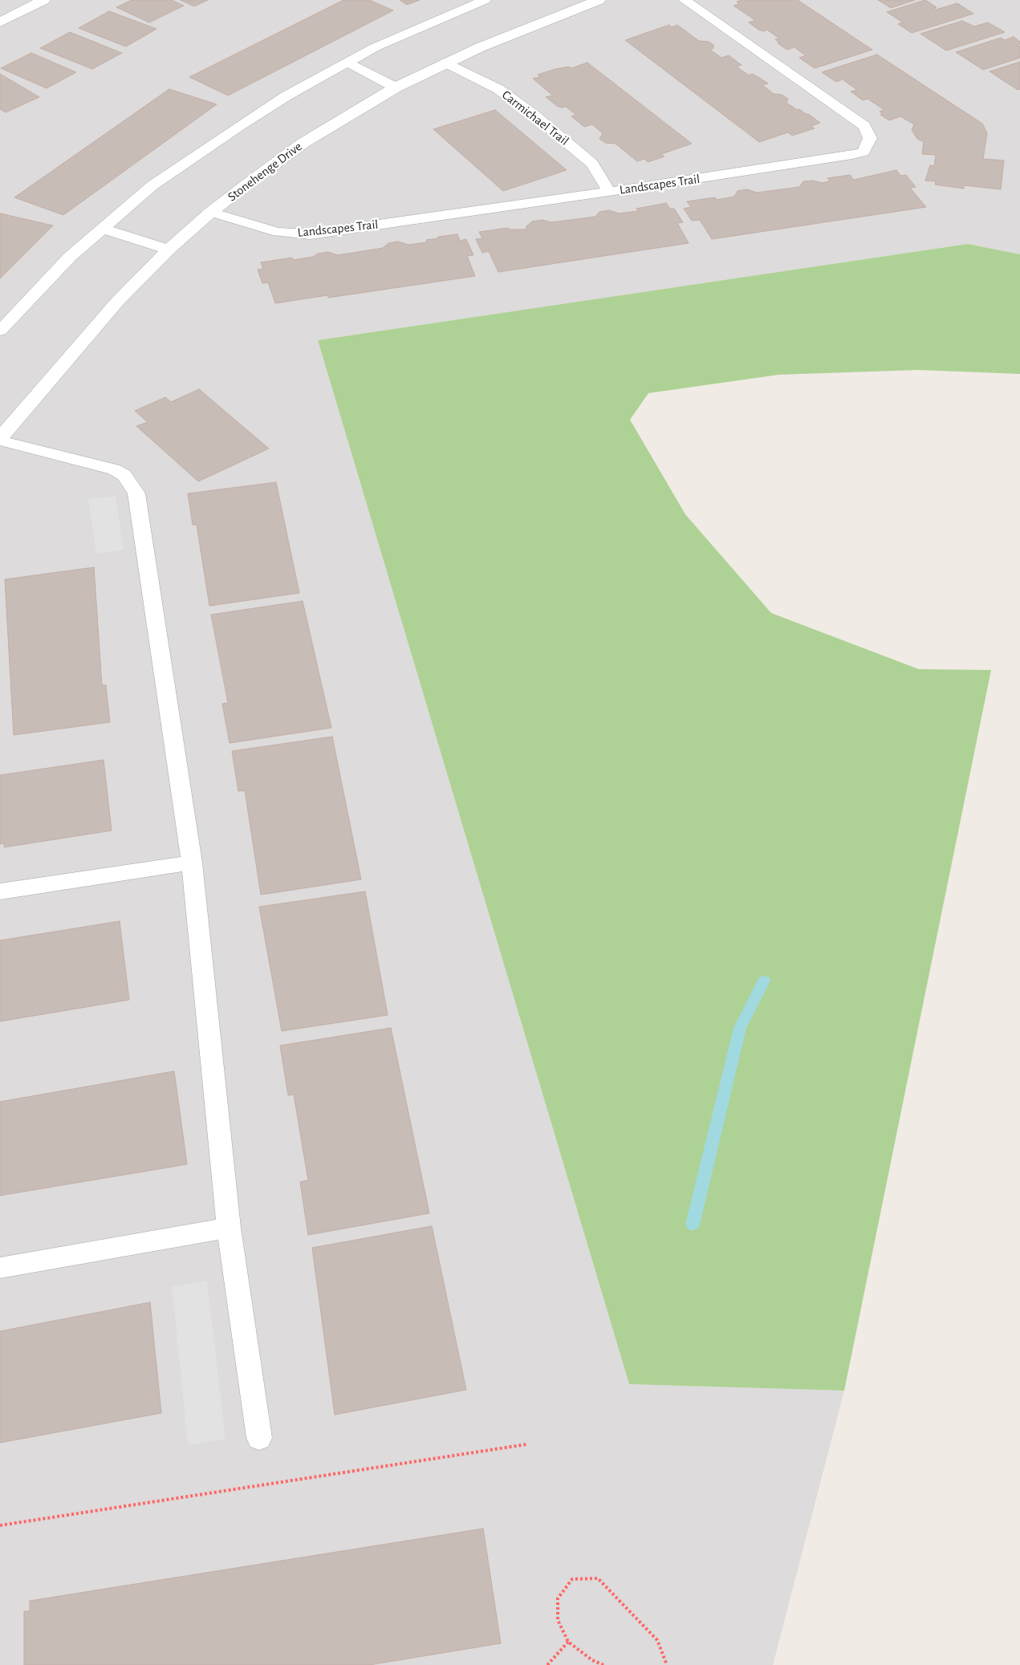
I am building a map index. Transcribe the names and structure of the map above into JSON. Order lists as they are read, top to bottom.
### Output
{
  "streets": {
    "street": ["Stonehenge Drive"],
    "lane": ["Carmichael Trail", "Landscapes Trail"]
  },
  "crossings": [
    ["Carmichael Trail", "Stonehenge Drive"],
    ["Carmichael Trail", "Landscapes Trail"],
    ["Stonehenge Drive", "Landscapes Trail"]
  ]
}
